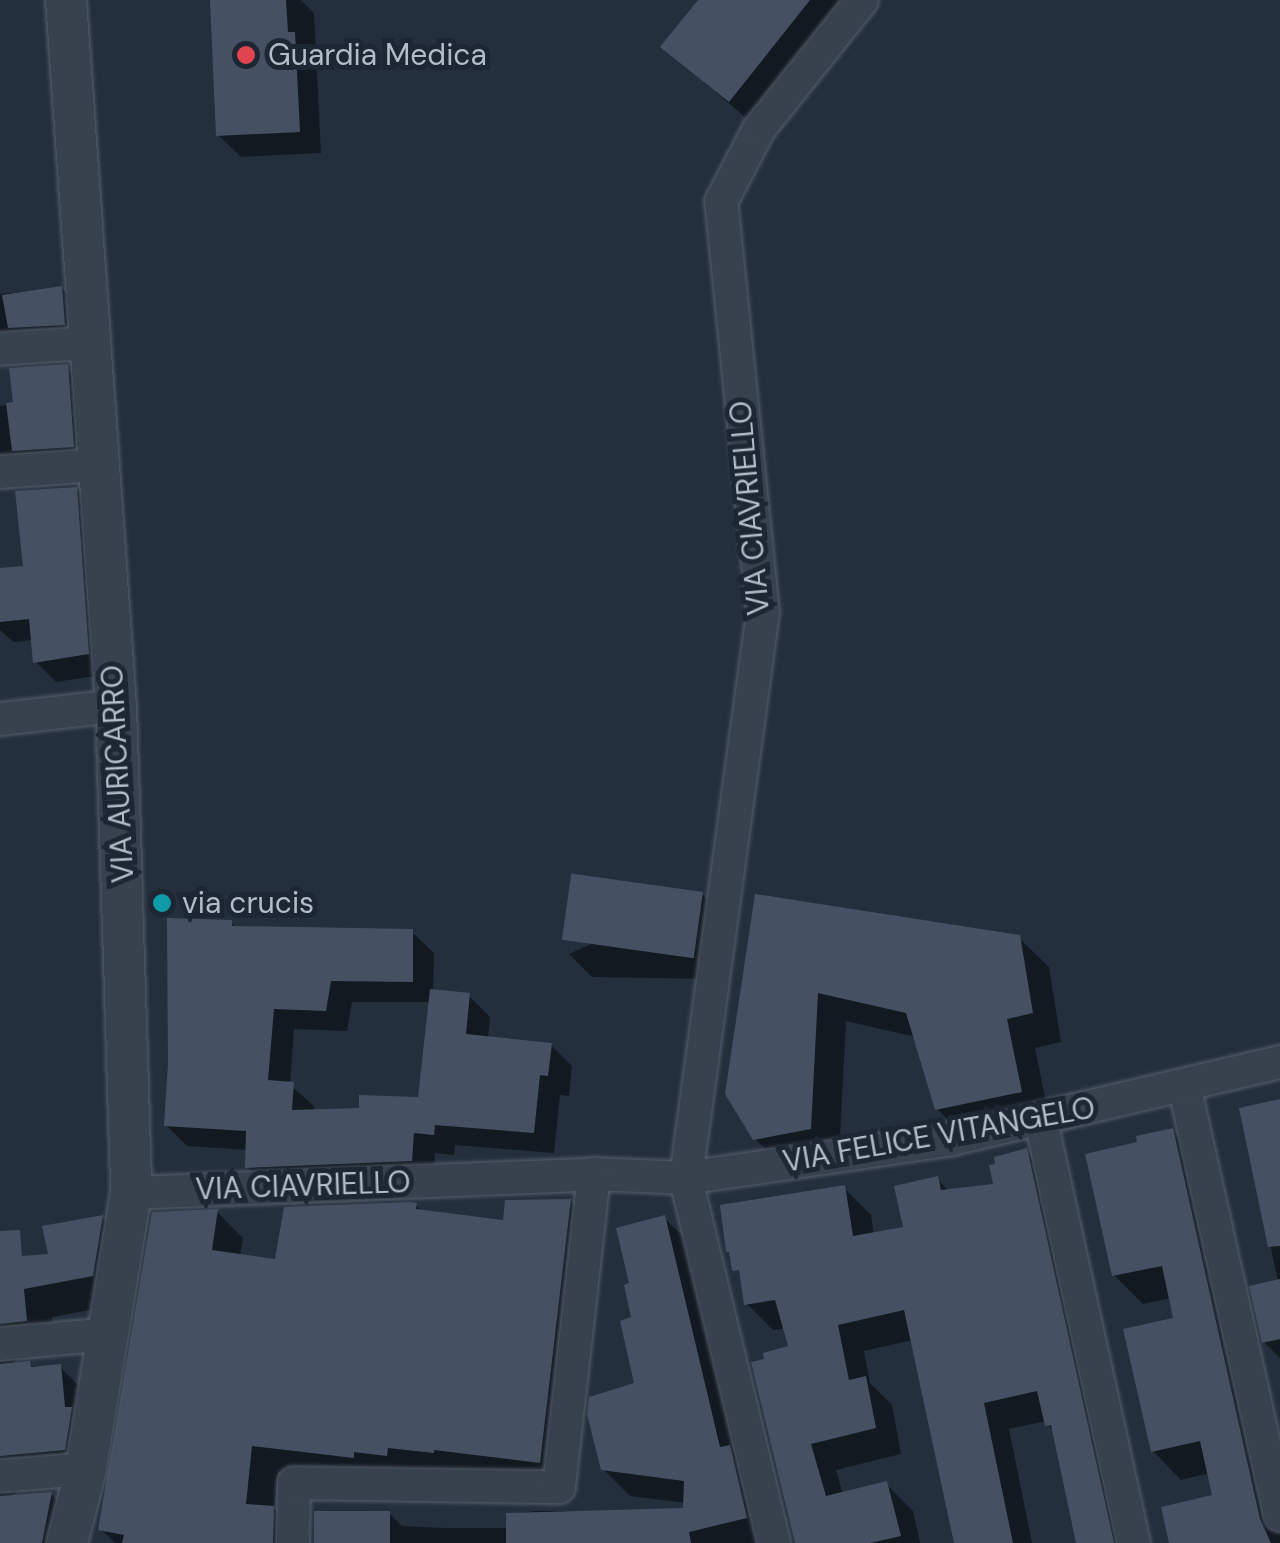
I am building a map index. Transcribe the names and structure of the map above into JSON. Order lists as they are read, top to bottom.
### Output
{
  "streets": {
    "street": ["VIA CIAVRIELLO", "VIA AURICARRO", "VIA FELICE VITANGELO"]
  },
  "crossings": [
    ["VIA CIAVRIELLO", "VIA AURICARRO"],
    ["VIA CIAVRIELLO", "VIA FELICE VITANGELO"]
  ],
  "places": ["Guardia Medica", "via crucis"]
}
